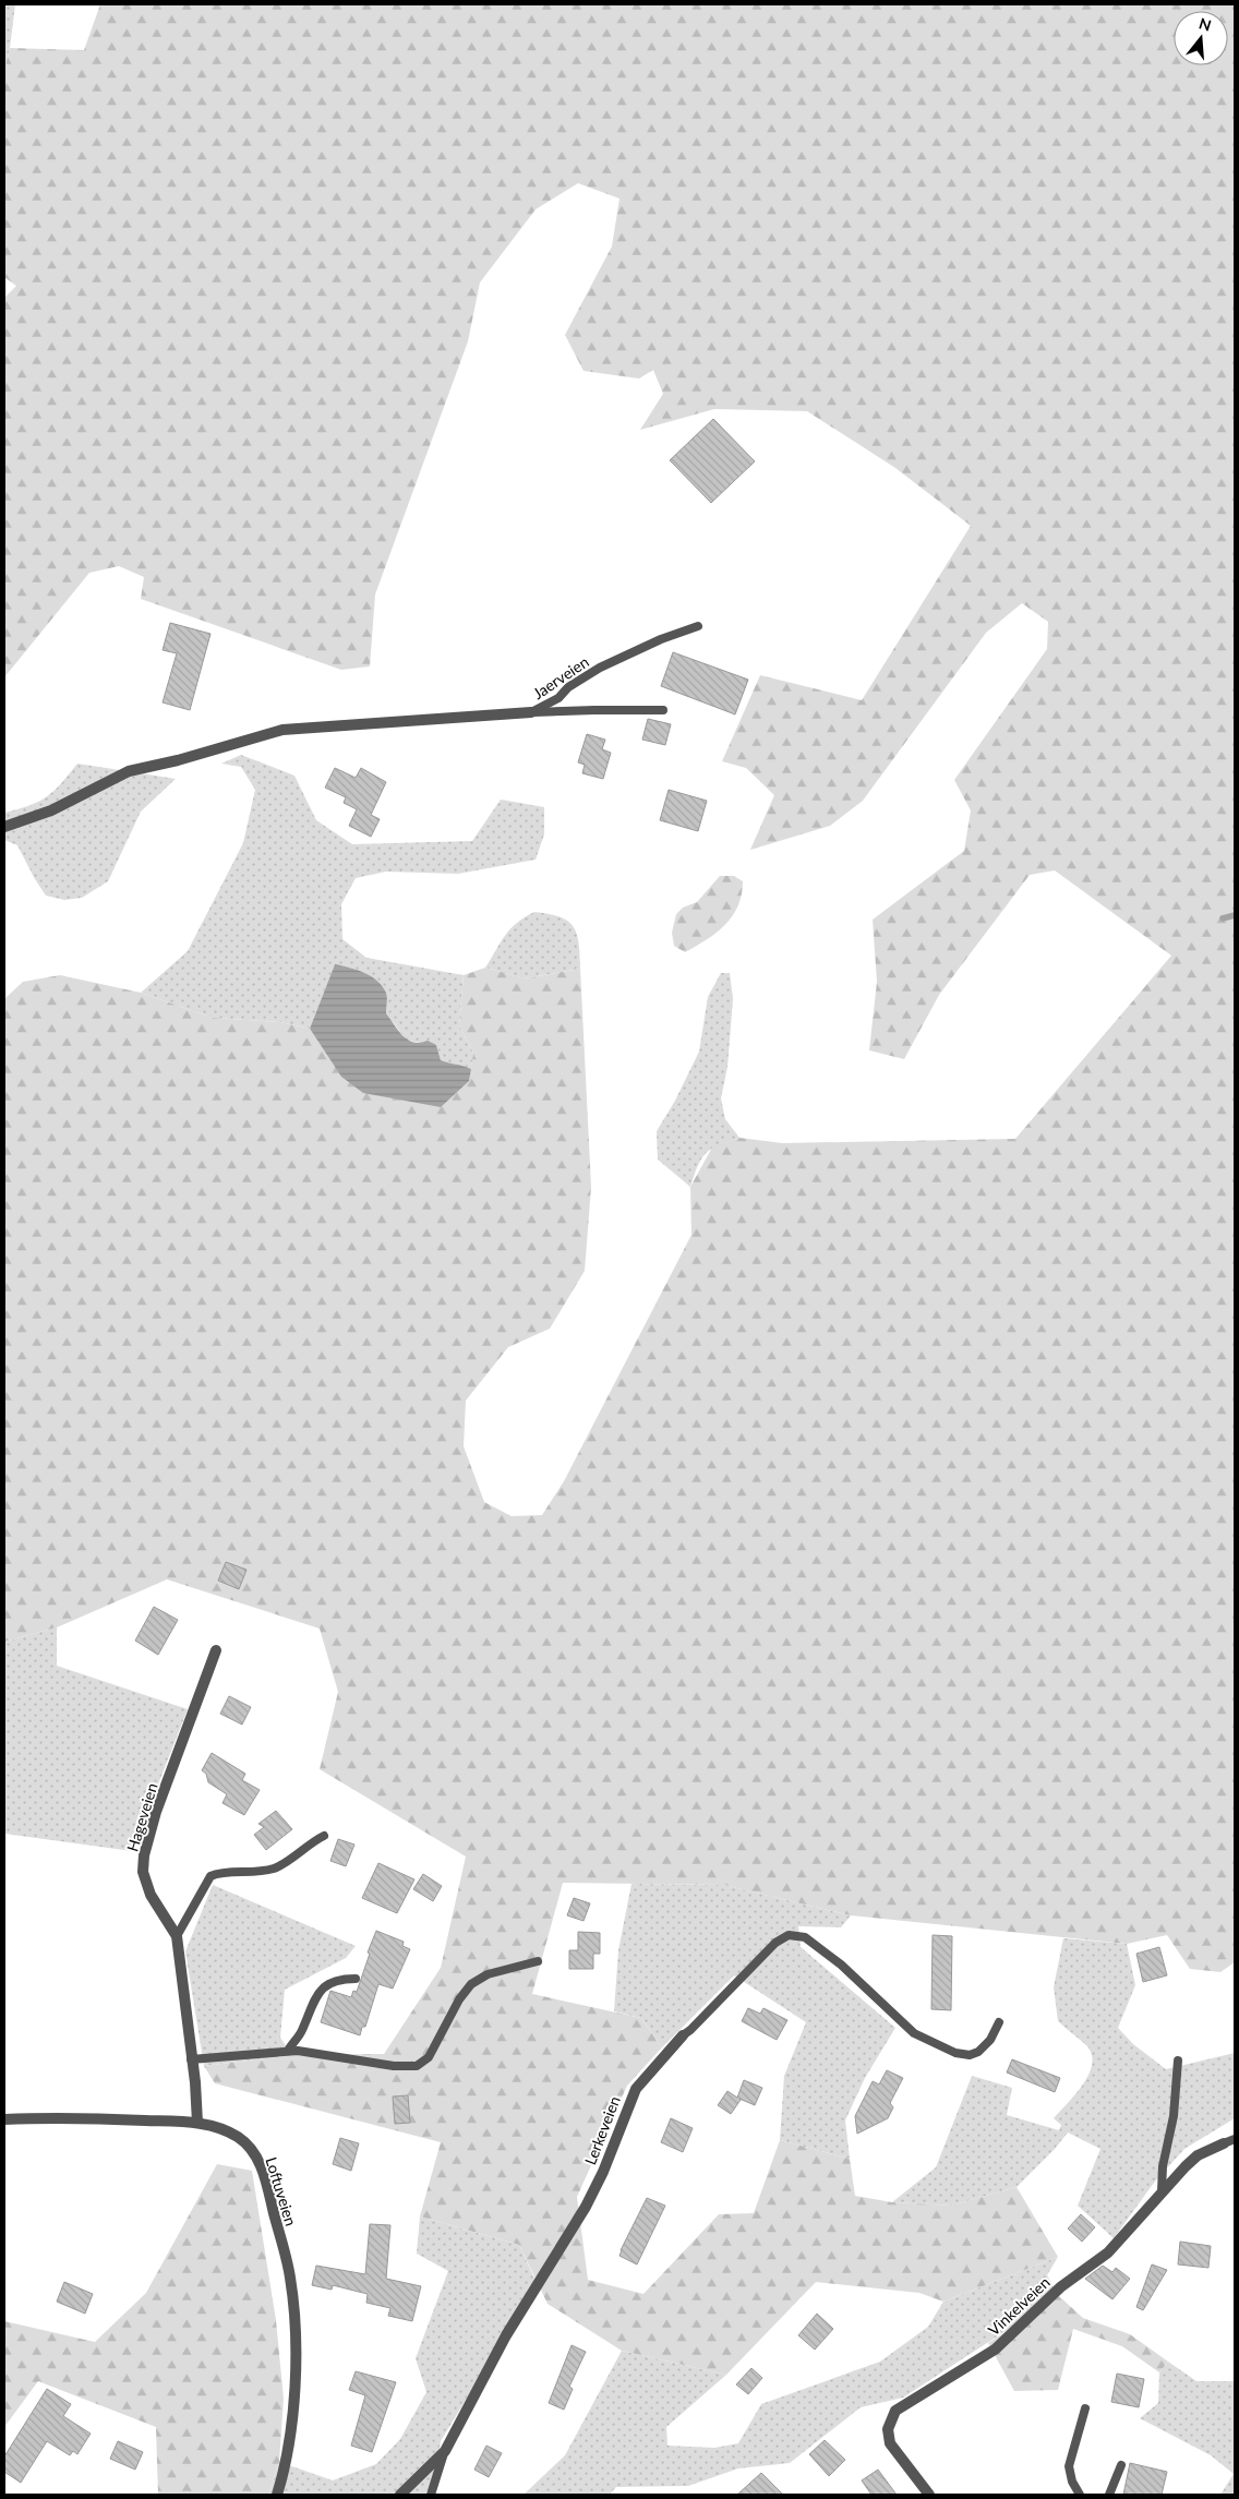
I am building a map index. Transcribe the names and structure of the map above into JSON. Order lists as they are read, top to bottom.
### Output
{
  "streets": {
    "street": [
      "Hageveien",
      "Lerkeveien",
      "Loftuveien",
      "Vinkelveien"
    ],
    "lane": ["Jaerveien"]
  },
  "crossings": [
    ["Hageveien", "Loftuveien"]
  ],
  "north": "top"
}
